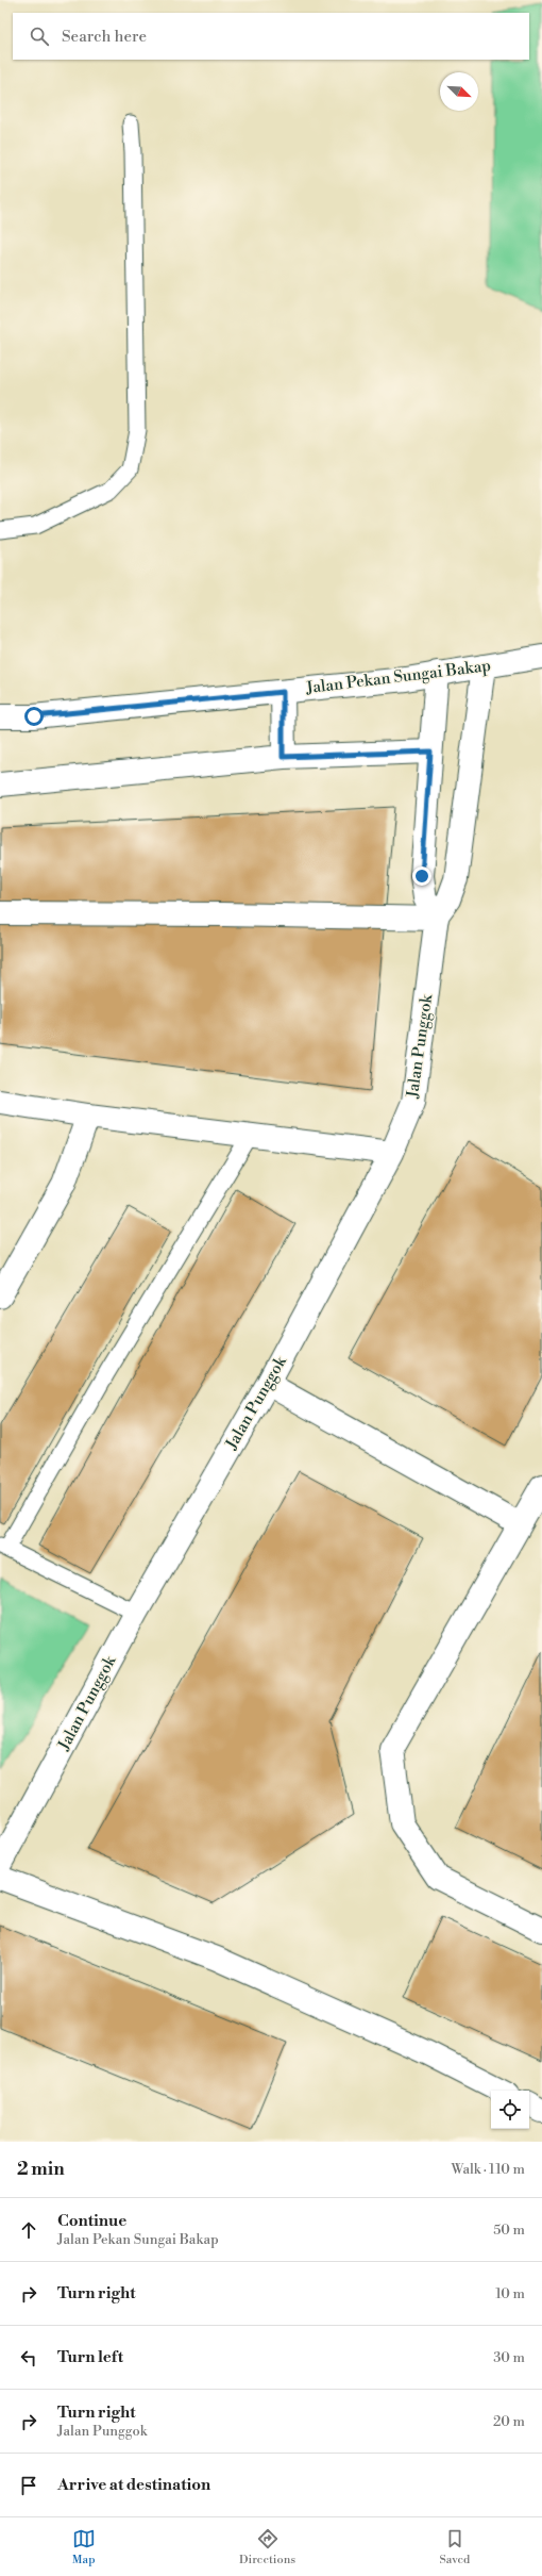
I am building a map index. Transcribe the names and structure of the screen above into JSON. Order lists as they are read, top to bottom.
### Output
{
  "streets": {
    "street": ["Jalan Pekan Sungai Bakap", "Jalan Punggok"]
  },
  "crossings": [
    ["Jalan Pekan Sungai Bakap", "Jalan Punggok"]
  ],
  "north": "bottom right",
  "page": {
    "search": "Search here",
    "heading": ["2 min", "Walk · 110 m"],
    "list": [
      ["Continue", "Jalan Pekan Sungai Bakap", "50 m"],
      ["Turn right", "10 m"],
      ["Turn left", "30 m"],
      ["Turn right", "Jalan Punggok", "20 m"],
      "Arrive at destination"
    ],
    "nav": ["Map", "Directions", "Saved"]
  }
}
